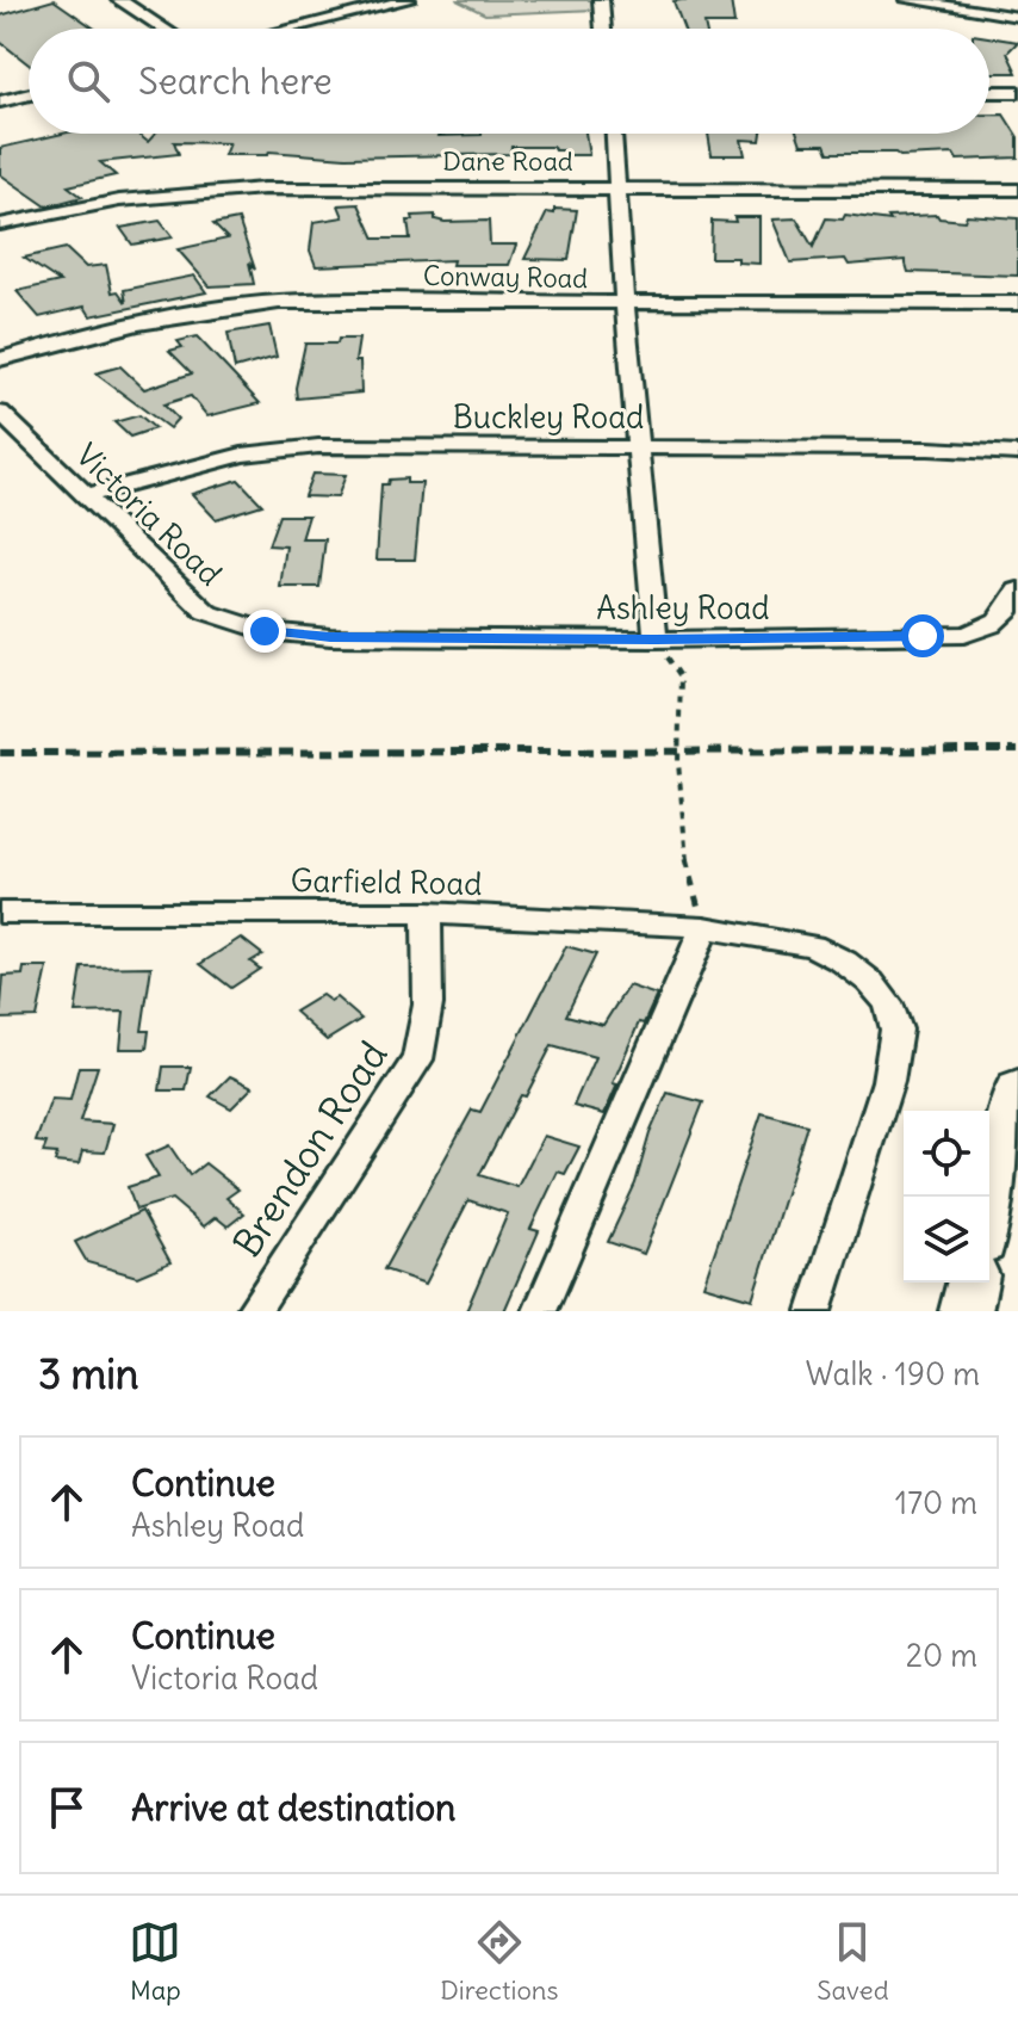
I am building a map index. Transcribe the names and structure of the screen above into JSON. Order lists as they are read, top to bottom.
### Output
{
  "streets": {
    "street": [
      "Dane Road",
      "Conway Road",
      "Buckley Road",
      "Victoria Road",
      "Ashley Road",
      "Garfield Road",
      "Brendon Road"
    ]
  },
  "crossings": [
    ["Buckley Road", "Victoria Road"],
    ["Victoria Road", "Ashley Road"],
    ["Garfield Road", "Brendon Road"]
  ],
  "page": {
    "search": "Search here",
    "heading": ["3 min", "Walk · 190 m"],
    "list": [
      ["Continue", "Ashley Road", "170 m"],
      ["Continue", "Victoria Road", "20 m"],
      "Arrive at destination"
    ],
    "nav": ["Map", "Directions", "Saved"]
  }
}
